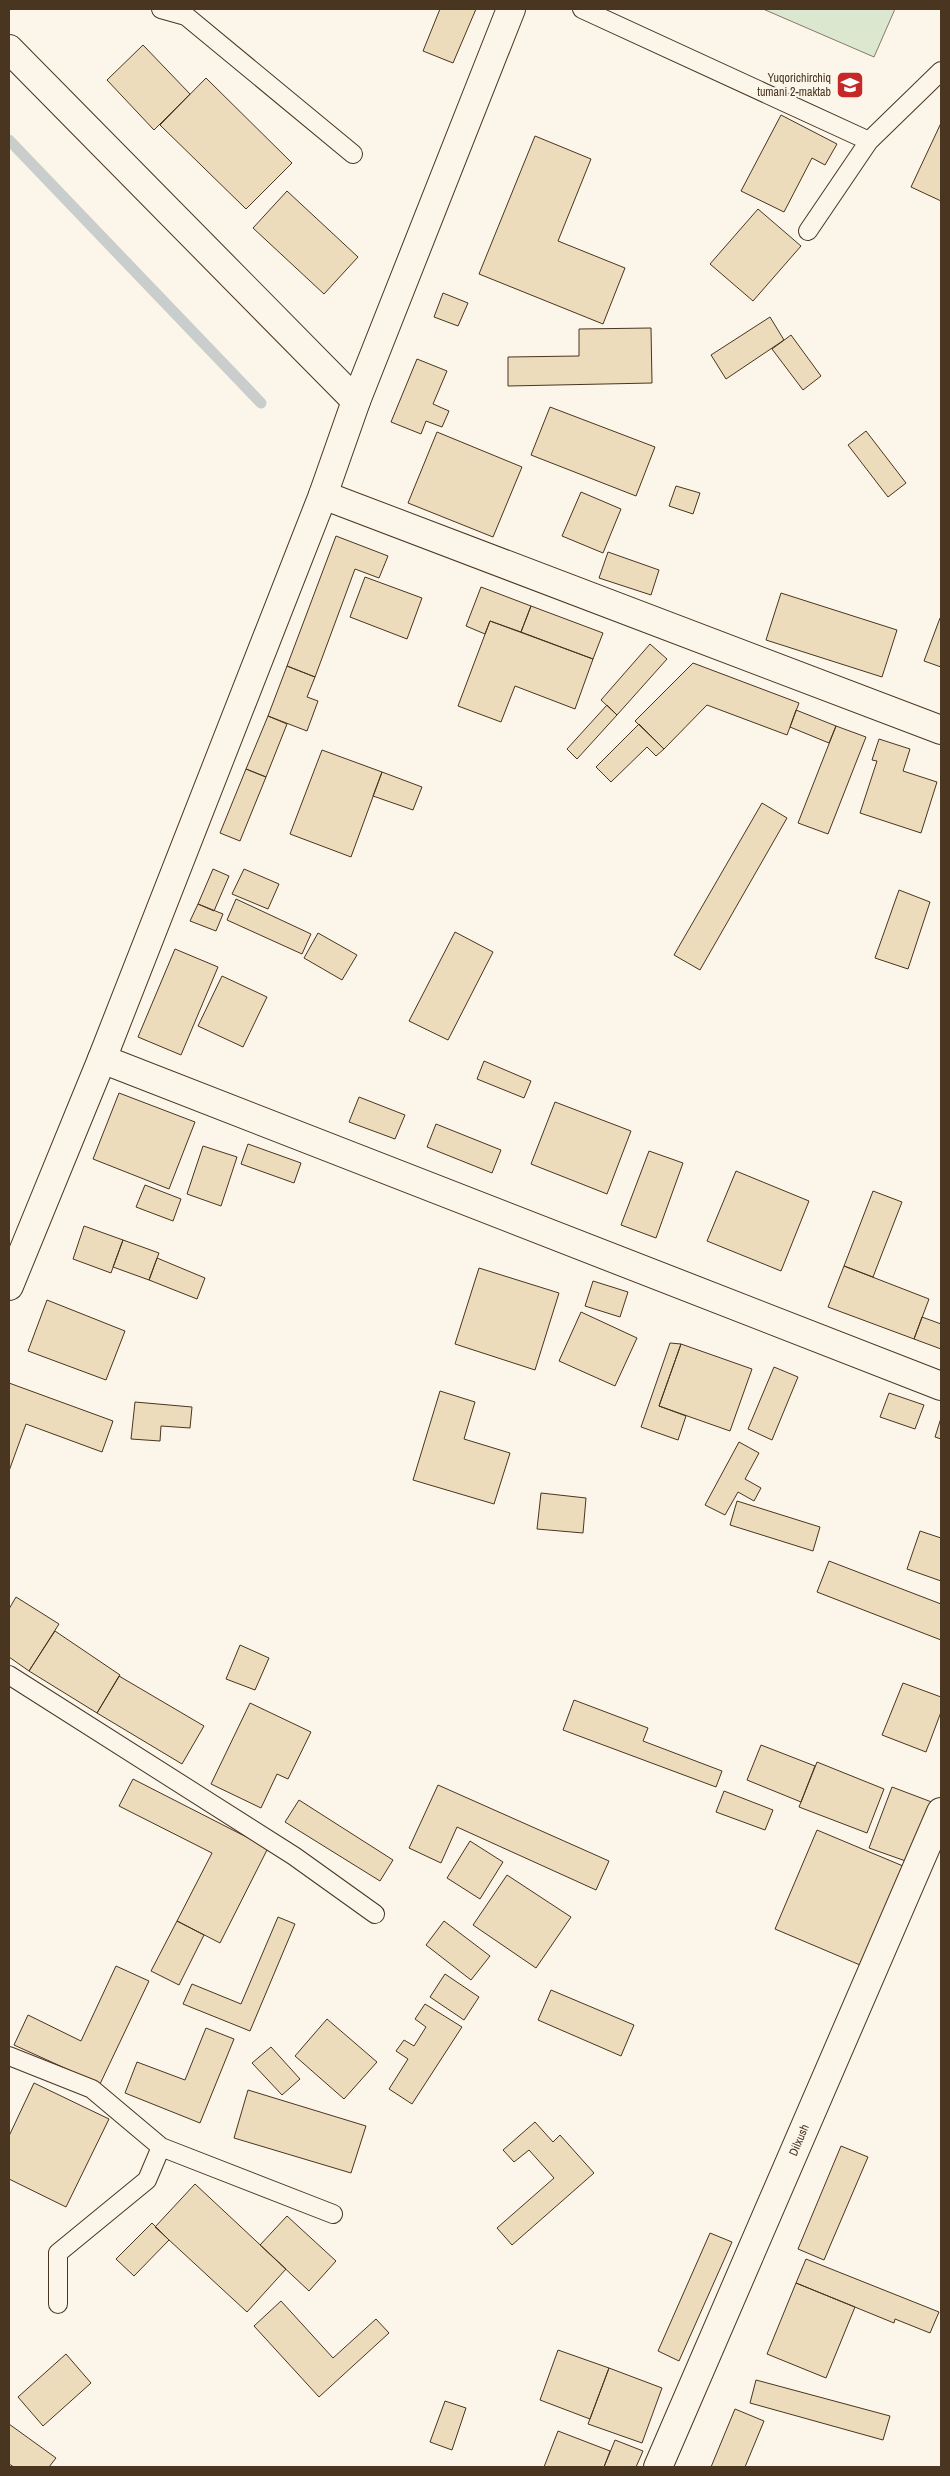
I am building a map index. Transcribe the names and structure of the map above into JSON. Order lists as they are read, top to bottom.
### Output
{
  "streets": {
    "street": ["Dilxush"]
  },
  "places": {
    "school or university": ["Yuqorichirchiq tumani 2-maktab"]
  }
}
